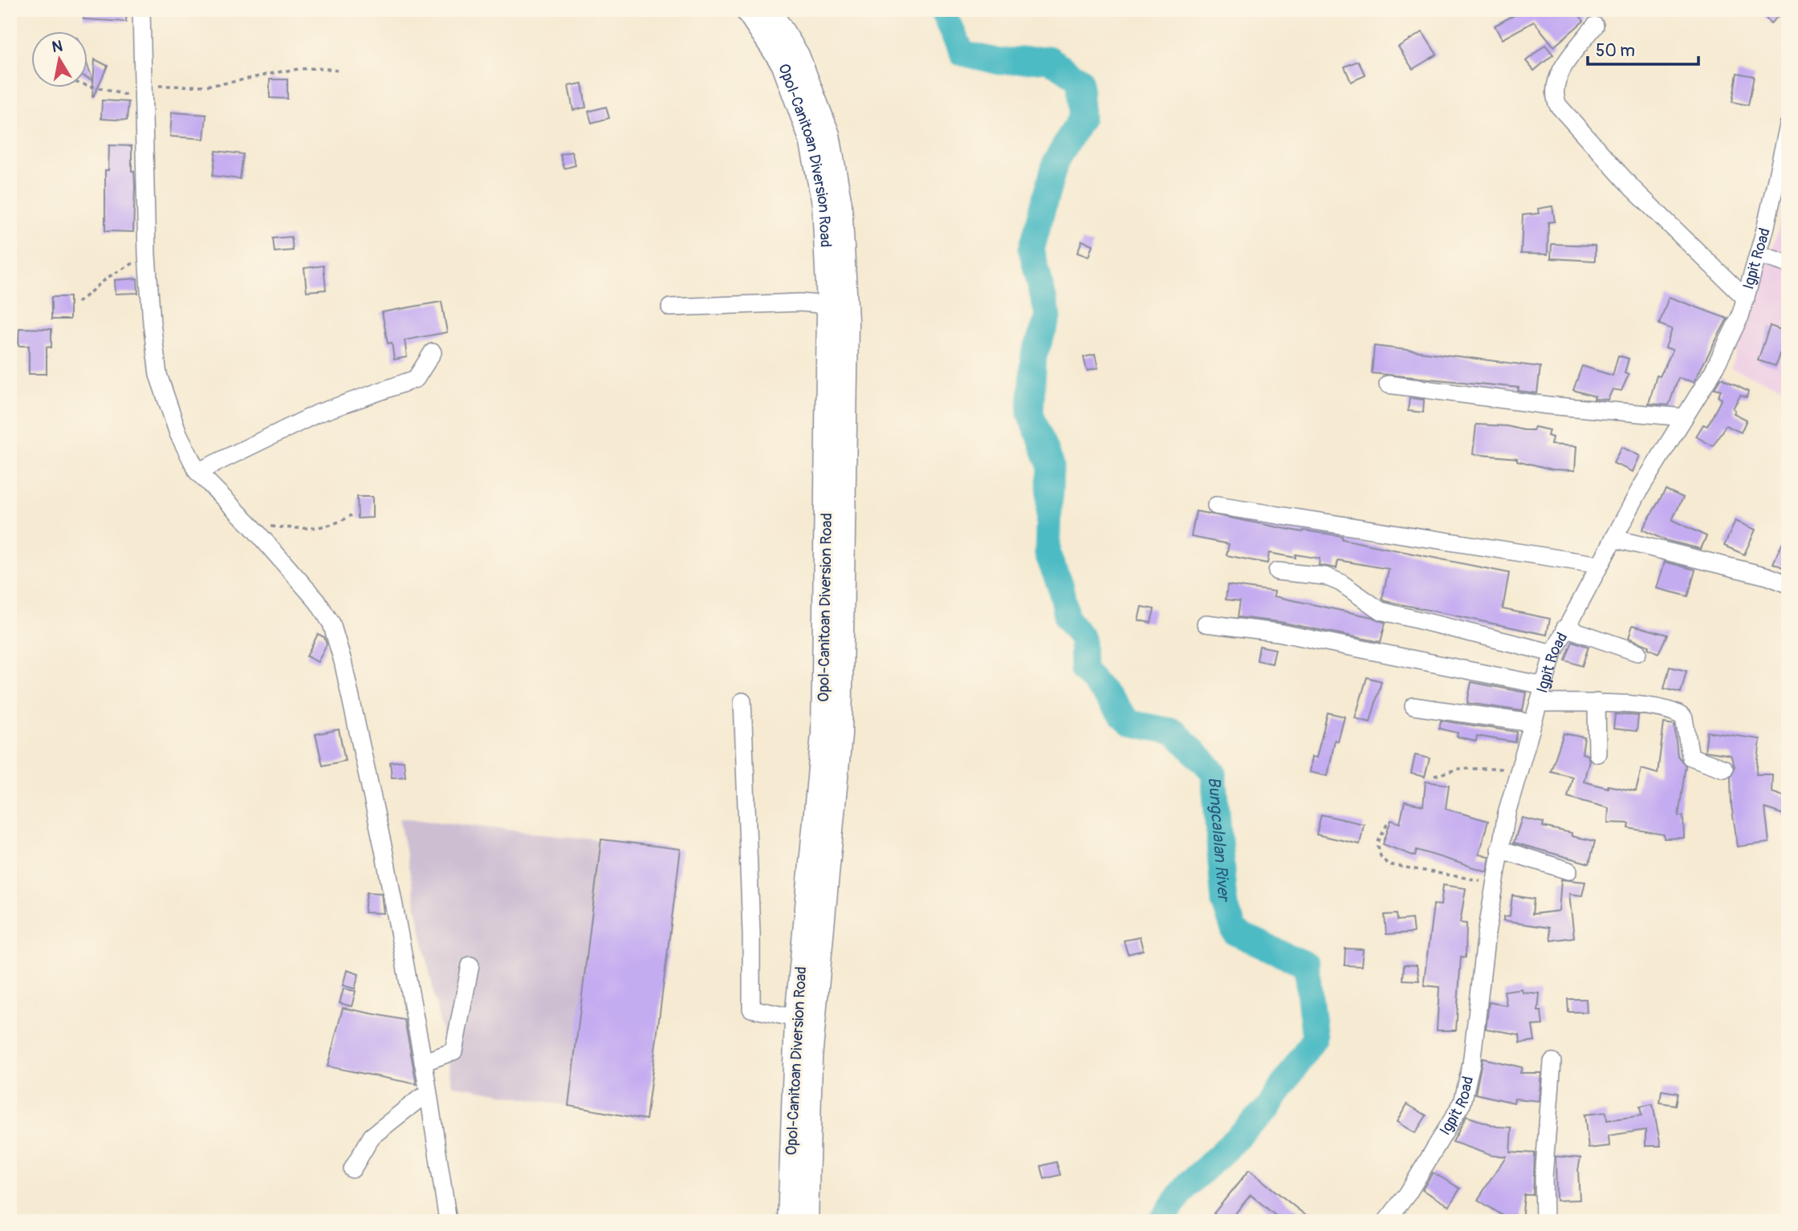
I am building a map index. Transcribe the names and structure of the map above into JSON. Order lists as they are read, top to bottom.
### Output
{
  "streets": {
    "main road": ["Opol-Canitoan Diversion Road"],
    "street": ["Igpit Road"]
  },
  "water": ["Bungcalalan River"],
  "scale_bar": "50 m",
  "north": "top"
}
